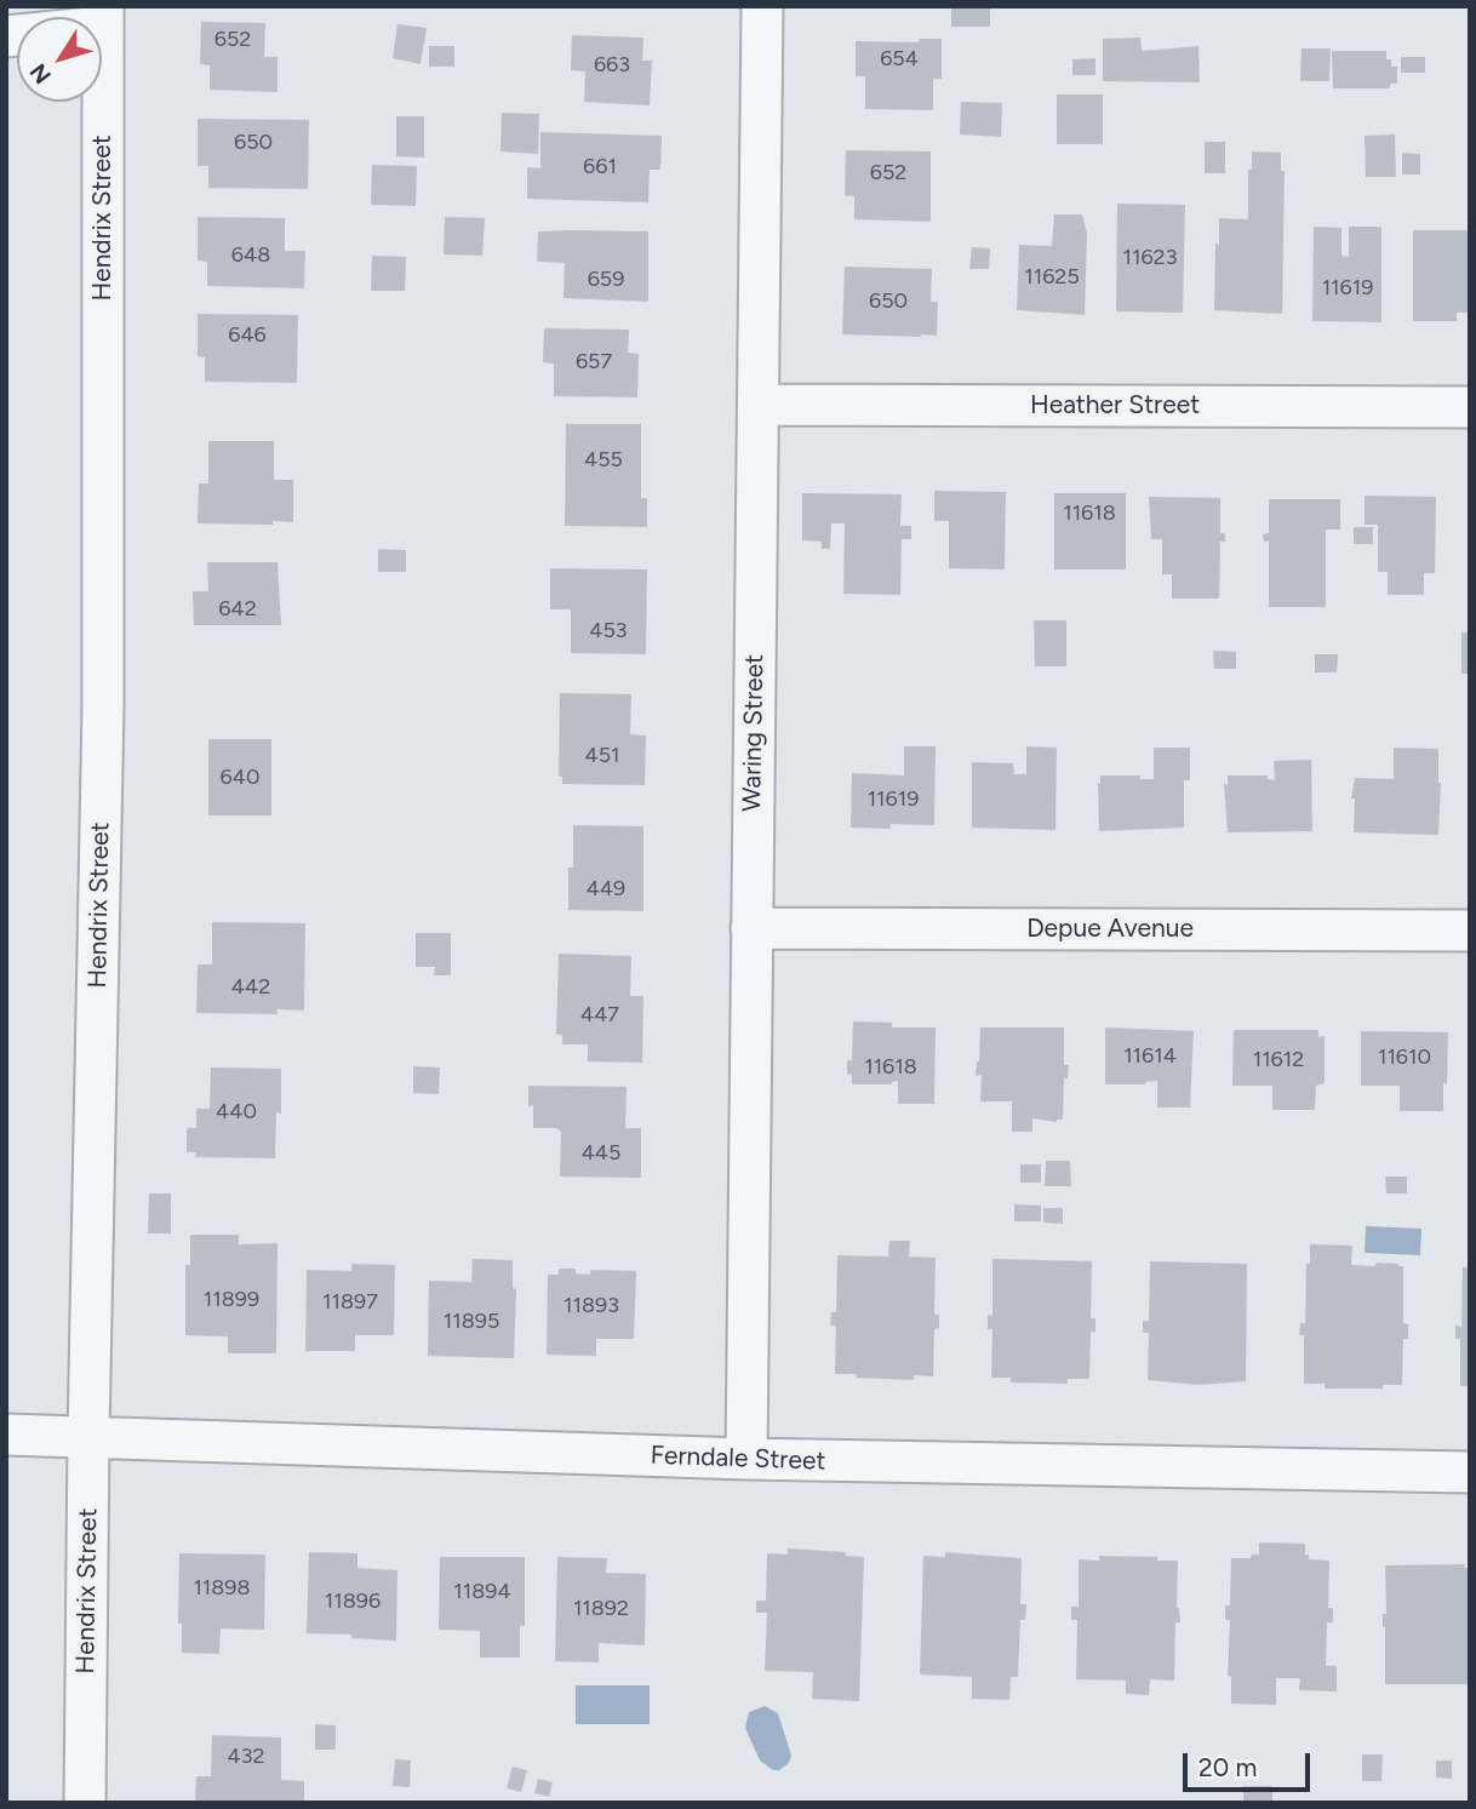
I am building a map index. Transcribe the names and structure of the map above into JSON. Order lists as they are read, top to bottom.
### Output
{
  "streets": {
    "street": [
      "Hendrix Street",
      "Heather Street",
      "Waring Street",
      "Depue Avenue",
      "Ferndale Street"
    ]
  },
  "crossings": [
    ["Hendrix Street", "Ferndale Street"],
    ["Heather Street", "Waring Street"],
    ["Waring Street", "Depue Avenue"],
    ["Waring Street", "Ferndale Street"]
  ],
  "house_numbers": [
    "652",
    "654",
    "663",
    "650",
    "661",
    "652",
    "648",
    "11623",
    "11625",
    "659",
    "11619",
    "650",
    "646",
    "657",
    "455",
    "11618",
    "642",
    "453",
    "451",
    "640",
    "11619",
    "449",
    "442",
    "447",
    "11614",
    "11610",
    "11612",
    "11618",
    "440",
    "445",
    "11899",
    "11897",
    "11893",
    "11895",
    "11898",
    "11894",
    "11896",
    "11892",
    "432"
  ],
  "scale_bar": "20 m",
  "north": "bottom left"
}
